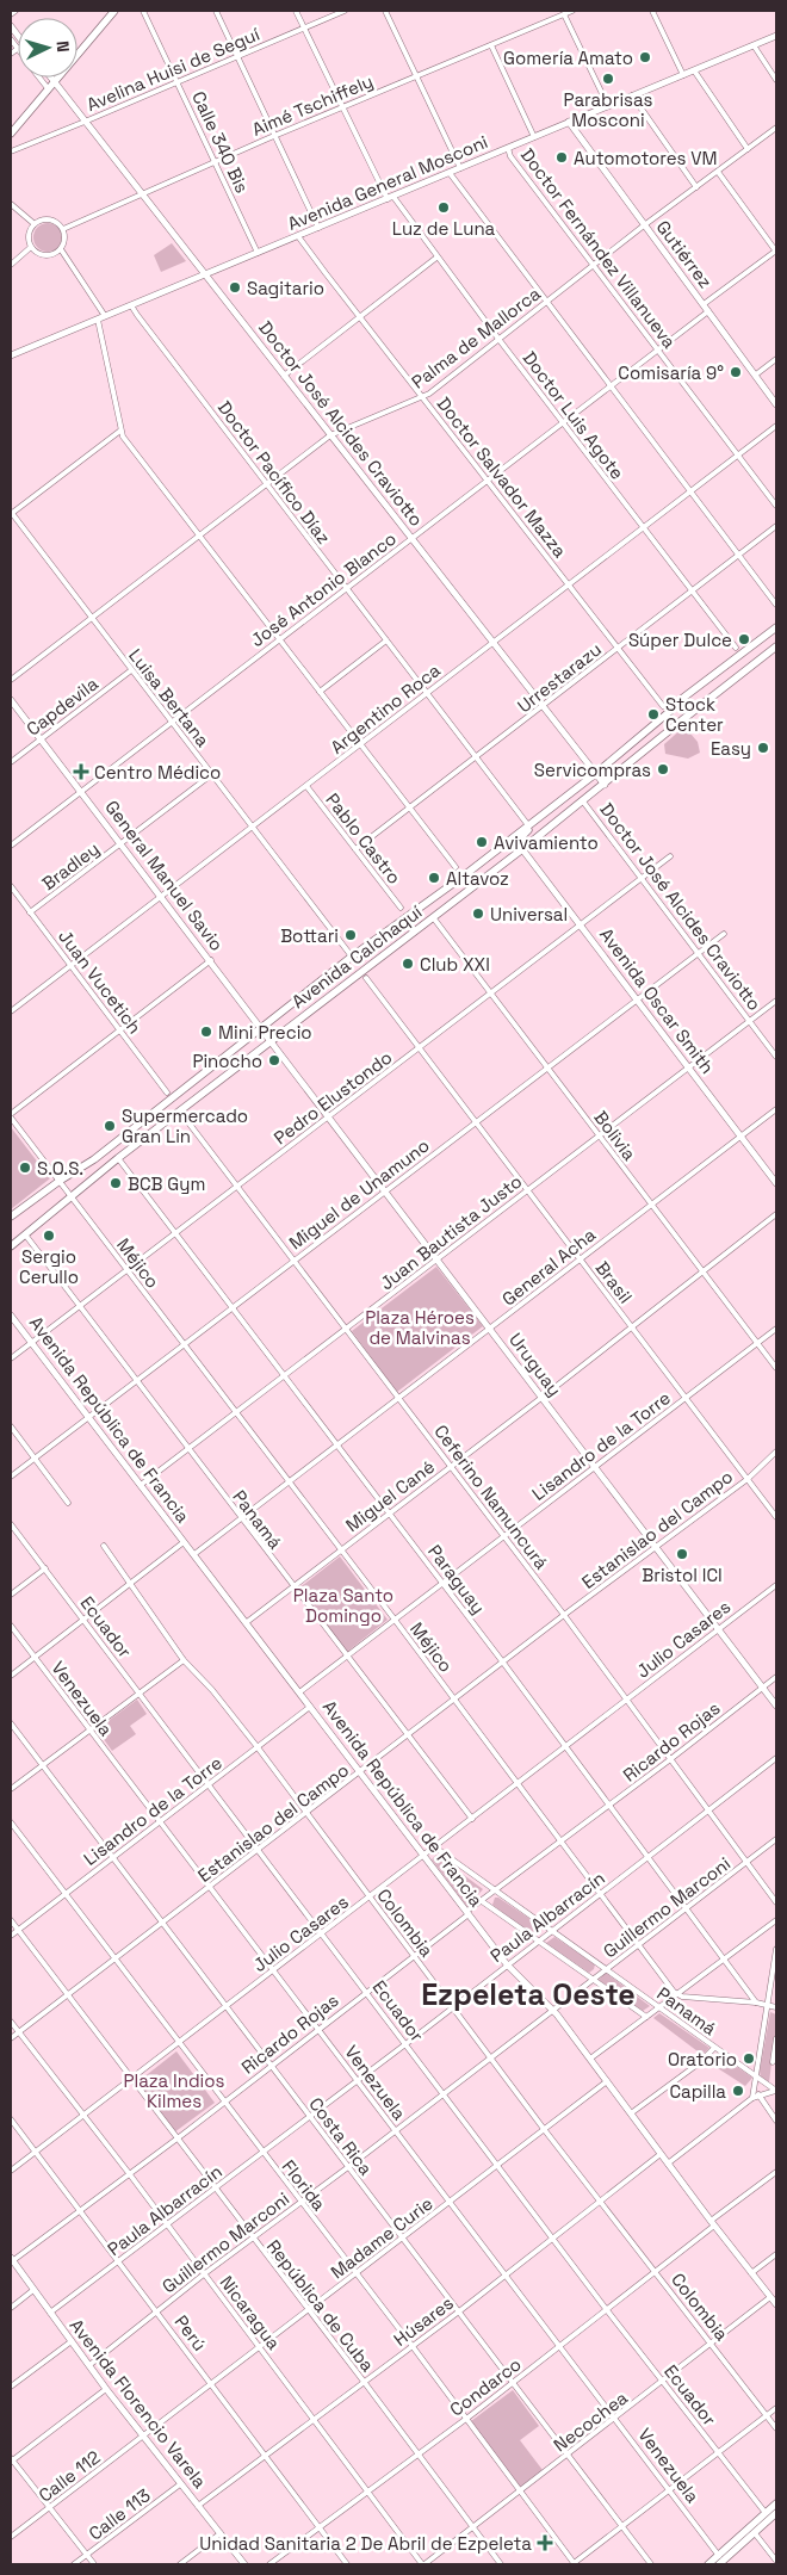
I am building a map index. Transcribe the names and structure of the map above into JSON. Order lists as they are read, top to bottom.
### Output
{
  "streets": {
    "main road": [
      "Avenida General Mosconi",
      "Gutiérrez",
      "Doctor José Alcides Craviotto",
      "General Manuel Savio",
      "Avenida Calchaquí",
      "Avenida Oscar Smith",
      "Uruguay",
      "Avenida República de Francia",
      "Avenida Florencio Varela"
    ],
    "street": [
      "Avelina Huisi de Seguí",
      "Aimé Tschiffely",
      "Calle 340 Bis",
      "Doctor Fernández Villanueva",
      "Palma de Mallorca",
      "Doctor Luis Agote",
      "Doctor Pacífico Díaz",
      "Doctor Salvador Mazza",
      "José Antonio Blanco",
      "Urrestarazu",
      "Luisa Bertana",
      "Capdevila",
      "Argentino Roca",
      "Pablo Castro",
      "Bradley",
      "Juan Vucetich",
      "Pedro Elustondo",
      "Bolivia",
      "Miguel de Unamuno",
      "Juan Bautista Justo",
      "Méjico",
      "General Acha",
      "Brasil",
      "Lisandro de la Torre",
      "Miguel Cané",
      "Ceferino Namuncurá",
      "Panamá",
      "Estanislao del Campo",
      "Paraguay",
      "Ecuador",
      "Julio Casares",
      "Venezuela",
      "Ricardo Rojas",
      "Guillermo Marconi",
      "Paula Albarracín",
      "Colombia",
      "Costa Rica",
      "Florida",
      "Madame Curie",
      "República de Cuba",
      "Nicaragua",
      "Húsares",
      "Perú",
      "Condarco",
      "Necochea",
      "Calle 112",
      "Calle 113"
    ]
  },
  "crossings": [
    ["Avelina Huisi de Seguí", "Calle 340 Bis"],
    ["Avelina Huisi de Seguí", "Doctor Luis Agote"],
    ["Avelina Huisi de Seguí", "Doctor José Alcides Craviotto"],
    ["Aimé Tschiffely", "Calle 340 Bis"],
    ["Aimé Tschiffely", "Doctor Luis Agote"],
    ["Aimé Tschiffely", "Doctor José Alcides Craviotto"],
    ["Calle 340 Bis", "Avenida General Mosconi"],
    ["Avenida General Mosconi", "Doctor Fernández Villanueva"],
    ["Avenida General Mosconi", "Gutiérrez"],
    ["Avenida General Mosconi", "Doctor Luis Agote"],
    ["Avenida General Mosconi", "Doctor José Alcides Craviotto"],
    ["Avenida General Mosconi", "Doctor Pacífico Díaz"],
    ["Avenida General Mosconi", "Doctor Salvador Mazza"],
    ["Doctor Fernández Villanueva", "Palma de Mallorca"],
    ["Doctor Fernández Villanueva", "José Antonio Blanco"],
    ["Doctor Fernández Villanueva", "Argentino Roca"],
    ["Gutiérrez", "Palma de Mallorca"],
    ["Gutiérrez", "José Antonio Blanco"],
    ["Palma de Mallorca", "Doctor Luis Agote"],
    ["Palma de Mallorca", "Doctor José Alcides Craviotto"],
    ["Palma de Mallorca", "Doctor Pacífico Díaz"],
    ["Palma de Mallorca", "Doctor Salvador Mazza"],
    ["Palma de Mallorca", "Luisa Bertana"],
    ["Doctor Luis Agote", "José Antonio Blanco"],
    ["Doctor Luis Agote", "Urrestarazu"],
    ["Doctor Luis Agote", "Argentino Roca"],
    ["Doctor José Alcides Craviotto", "José Antonio Blanco"],
    ["Doctor José Alcides Craviotto", "Urrestarazu"],
    ["Doctor José Alcides Craviotto", "Argentino Roca"],
    ["Doctor José Alcides Craviotto", "Avenida Calchaquí"],
    ["Doctor José Alcides Craviotto", "Pedro Elustondo"],
    ["Doctor José Alcides Craviotto", "Miguel de Unamuno"],
    ["Doctor José Alcides Craviotto", "Juan Bautista Justo"],
    ["Doctor Pacífico Díaz", "José Antonio Blanco"],
    ["Doctor Pacífico Díaz", "Urrestarazu"],
    ["Doctor Pacífico Díaz", "Argentino Roca"],
    ["Doctor Pacífico Díaz", "Avenida Calchaquí"],
    ["Doctor Salvador Mazza", "José Antonio Blanco"],
    ["Doctor Salvador Mazza", "Urrestarazu"],
    ["Doctor Salvador Mazza", "Argentino Roca"],
    ["José Antonio Blanco", "Luisa Bertana"],
    ["José Antonio Blanco", "General Manuel Savio"],
    ["Urrestarazu", "Pablo Castro"],
    ["Luisa Bertana", "Capdevila"],
    ["Luisa Bertana", "Argentino Roca"],
    ["Luisa Bertana", "Bradley"],
    ["Luisa Bertana", "Avenida Calchaquí"],
    ["Capdevila", "General Manuel Savio"],
    ["Argentino Roca", "Pablo Castro"],
    ["Argentino Roca", "General Manuel Savio"],
    ["Argentino Roca", "Juan Vucetich"],
    ["Bradley", "General Manuel Savio"],
    ["Bradley", "Juan Vucetich"],
    ["General Manuel Savio", "Avenida Calchaquí"],
    ["General Manuel Savio", "Uruguay"],
    ["Avenida Calchaquí", "Avenida Oscar Smith"],
    ["Avenida Calchaquí", "Bolivia"],
    ["Avenida Calchaquí", "Méjico"],
    ["Avenida Calchaquí", "Uruguay"],
    ["Avenida Calchaquí", "Ceferino Namuncurá"],
    ["Avenida Calchaquí", "Panamá"],
    ["Avenida Calchaquí", "Paraguay"],
    ["Avenida Oscar Smith", "Pedro Elustondo"],
    ["Avenida Oscar Smith", "Miguel de Unamuno"],
    ["Avenida Oscar Smith", "Juan Bautista Justo"],
    ["Avenida Oscar Smith", "General Acha"],
    ["Pedro Elustondo", "Bolivia"],
    ["Pedro Elustondo", "Méjico"],
    ["Pedro Elustondo", "Brasil"],
    ["Pedro Elustondo", "Uruguay"],
    ["Pedro Elustondo", "Avenida República de Francia"],
    ["Pedro Elustondo", "Ceferino Namuncurá"],
    ["Pedro Elustondo", "Panamá"],
    ["Pedro Elustondo", "Paraguay"],
    ["Bolivia", "Miguel de Unamuno"],
    ["Bolivia", "Juan Bautista Justo"],
    ["Bolivia", "General Acha"],
    ["Bolivia", "Lisandro de la Torre"],
    ["Bolivia", "Miguel Cané"],
    ["Miguel de Unamuno", "Méjico"],
    ["Miguel de Unamuno", "Brasil"],
    ["Miguel de Unamuno", "Uruguay"],
    ["Miguel de Unamuno", "Avenida República de Francia"],
    ["Miguel de Unamuno", "Ceferino Namuncurá"],
    ["Miguel de Unamuno", "Panamá"],
    ["Miguel de Unamuno", "Paraguay"],
    ["Juan Bautista Justo", "Méjico"],
    ["Juan Bautista Justo", "Brasil"],
    ["Juan Bautista Justo", "Uruguay"],
    ["Juan Bautista Justo", "Avenida República de Francia"],
    ["Juan Bautista Justo", "Ceferino Namuncurá"],
    ["Juan Bautista Justo", "Panamá"],
    ["Juan Bautista Justo", "Paraguay"],
    ["Méjico", "General Acha"],
    ["Méjico", "Lisandro de la Torre"],
    ["Méjico", "Miguel Cané"],
    ["Méjico", "Estanislao del Campo"],
    ["Méjico", "Julio Casares"],
    ["Méjico", "Ricardo Rojas"],
    ["Méjico", "Guillermo Marconi"],
    ["Méjico", "Paula Albarracín"],
    ["General Acha", "Brasil"],
    ["General Acha", "Uruguay"],
    ["General Acha", "Avenida República de Francia"],
    ["General Acha", "Ceferino Namuncurá"],
    ["General Acha", "Panamá"],
    ["General Acha", "Paraguay"],
    ["Brasil", "Lisandro de la Torre"],
    ["Brasil", "Miguel Cané"],
    ["Brasil", "Estanislao del Campo"],
    ["Uruguay", "Lisandro de la Torre"],
    ["Uruguay", "Miguel Cané"],
    ["Uruguay", "Estanislao del Campo"],
    ["Uruguay", "Julio Casares"],
    ["Uruguay", "Ricardo Rojas"],
    ["Avenida República de Francia", "Lisandro de la Torre"],
    ["Avenida República de Francia", "Miguel Cané"],
    ["Avenida República de Francia", "Estanislao del Campo"],
    ["Avenida República de Francia", "Julio Casares"],
    ["Avenida República de Francia", "Ricardo Rojas"],
    ["Avenida República de Francia", "Guillermo Marconi"],
    ["Avenida República de Francia", "Paula Albarracín"],
    ["Avenida República de Francia", "Madame Curie"],
    ["Avenida República de Francia", "Húsares"],
    ["Avenida República de Francia", "Condarco"],
    ["Avenida República de Francia", "Necochea"],
    ["Lisandro de la Torre", "Ceferino Namuncurá"],
    ["Lisandro de la Torre", "Panamá"],
    ["Lisandro de la Torre", "Paraguay"],
    ["Lisandro de la Torre", "Ecuador"],
    ["Lisandro de la Torre", "Venezuela"],
    ["Lisandro de la Torre", "Colombia"],
    ["Lisandro de la Torre", "Costa Rica"],
    ["Lisandro de la Torre", "Florida"],
    ["Lisandro de la Torre", "República de Cuba"],
    ["Miguel Cané", "Ceferino Namuncurá"],
    ["Miguel Cané", "Panamá"],
    ["Miguel Cané", "Paraguay"],
    ["Ceferino Namuncurá", "Estanislao del Campo"],
    ["Ceferino Namuncurá", "Julio Casares"],
    ["Ceferino Namuncurá", "Ricardo Rojas"],
    ["Ceferino Namuncurá", "Guillermo Marconi"],
    ["Ceferino Namuncurá", "Paula Albarracín"],
    ["Panamá", "Estanislao del Campo"],
    ["Panamá", "Julio Casares"],
    ["Panamá", "Ricardo Rojas"],
    ["Panamá", "Guillermo Marconi"],
    ["Panamá", "Paula Albarracín"],
    ["Estanislao del Campo", "Paraguay"],
    ["Estanislao del Campo", "Ecuador"],
    ["Estanislao del Campo", "Venezuela"],
    ["Estanislao del Campo", "Colombia"],
    ["Estanislao del Campo", "Costa Rica"],
    ["Estanislao del Campo", "Florida"],
    ["Estanislao del Campo", "República de Cuba"],
    ["Estanislao del Campo", "Nicaragua"],
    ["Paraguay", "Julio Casares"],
    ["Paraguay", "Ricardo Rojas"],
    ["Paraguay", "Guillermo Marconi"],
    ["Paraguay", "Paula Albarracín"],
    ["Ecuador", "Julio Casares"],
    ["Ecuador", "Ricardo Rojas"],
    ["Ecuador", "Guillermo Marconi"],
    ["Ecuador", "Paula Albarracín"],
    ["Ecuador", "Madame Curie"],
    ["Ecuador", "Húsares"],
    ["Ecuador", "Condarco"],
    ["Ecuador", "Necochea"],
    ["Julio Casares", "Venezuela"],
    ["Julio Casares", "Colombia"],
    ["Julio Casares", "Costa Rica"],
    ["Julio Casares", "Florida"],
    ["Julio Casares", "República de Cuba"],
    ["Julio Casares", "Nicaragua"],
    ["Julio Casares", "Perú"],
    ["Venezuela", "Ricardo Rojas"],
    ["Venezuela", "Guillermo Marconi"],
    ["Venezuela", "Paula Albarracín"],
    ["Venezuela", "Madame Curie"],
    ["Venezuela", "Húsares"],
    ["Venezuela", "Condarco"],
    ["Venezuela", "Necochea"],
    ["Ricardo Rojas", "Colombia"],
    ["Ricardo Rojas", "Costa Rica"],
    ["Ricardo Rojas", "Florida"],
    ["Ricardo Rojas", "República de Cuba"],
    ["Ricardo Rojas", "Nicaragua"],
    ["Ricardo Rojas", "Perú"],
    ["Ricardo Rojas", "Avenida Florencio Varela"],
    ["Guillermo Marconi", "Colombia"],
    ["Guillermo Marconi", "Costa Rica"],
    ["Guillermo Marconi", "Florida"],
    ["Guillermo Marconi", "República de Cuba"],
    ["Guillermo Marconi", "Nicaragua"],
    ["Guillermo Marconi", "Perú"],
    ["Guillermo Marconi", "Avenida Florencio Varela"],
    ["Paula Albarracín", "Colombia"],
    ["Paula Albarracín", "Costa Rica"],
    ["Paula Albarracín", "Florida"],
    ["Paula Albarracín", "República de Cuba"],
    ["Paula Albarracín", "Nicaragua"],
    ["Paula Albarracín", "Perú"],
    ["Paula Albarracín", "Avenida Florencio Varela"],
    ["Colombia", "Madame Curie"],
    ["Colombia", "Húsares"],
    ["Colombia", "Condarco"],
    ["Colombia", "Necochea"],
    ["Costa Rica", "Madame Curie"],
    ["Costa Rica", "Húsares"],
    ["Costa Rica", "Condarco"],
    ["Costa Rica", "Necochea"],
    ["Florida", "Madame Curie"],
    ["Florida", "Húsares"],
    ["Florida", "Condarco"],
    ["Florida", "Necochea"],
    ["Madame Curie", "República de Cuba"],
    ["Madame Curie", "Nicaragua"],
    ["Madame Curie", "Perú"],
    ["Madame Curie", "Avenida Florencio Varela"],
    ["Madame Curie", "Calle 112"],
    ["República de Cuba", "Húsares"],
    ["República de Cuba", "Condarco"],
    ["República de Cuba", "Necochea"],
    ["Nicaragua", "Húsares"],
    ["Nicaragua", "Condarco"],
    ["Nicaragua", "Necochea"],
    ["Húsares", "Perú"],
    ["Húsares", "Avenida Florencio Varela"],
    ["Perú", "Condarco"],
    ["Avenida Florencio Varela", "Calle 112"],
    ["Avenida Florencio Varela", "Calle 113"]
  ],
  "districts": ["Ezpeleta Oeste"],
  "parks": ["Plaza Héroes de Malvinas", "Plaza Santo Domingo", "Plaza Indios Kilmes"],
  "places": {
    "other": [
      "Gomería Amato",
      "Parabrisas Mosconi",
      "Automotores VM",
      "Luz de Luna",
      "Sagitario",
      "Comisaría 9°",
      "Súper Dulce",
      "Stock Center",
      "Easy",
      "Servicompras",
      "Avivamiento",
      "Altavoz",
      "Universal",
      "Bottari",
      "Club XXI",
      "Mini Precio",
      "Pinocho",
      "Supermercado Gran Lin",
      "S.O.S.",
      "BCB Gym",
      "Sergio Cerullo",
      "Bristol ICI",
      "Oratorio",
      "Capilla"
    ],
    "health": ["Centro Médico", "Unidad Sanitaria 2 De Abril de Ezpeleta"]
  },
  "north": "right"
}
